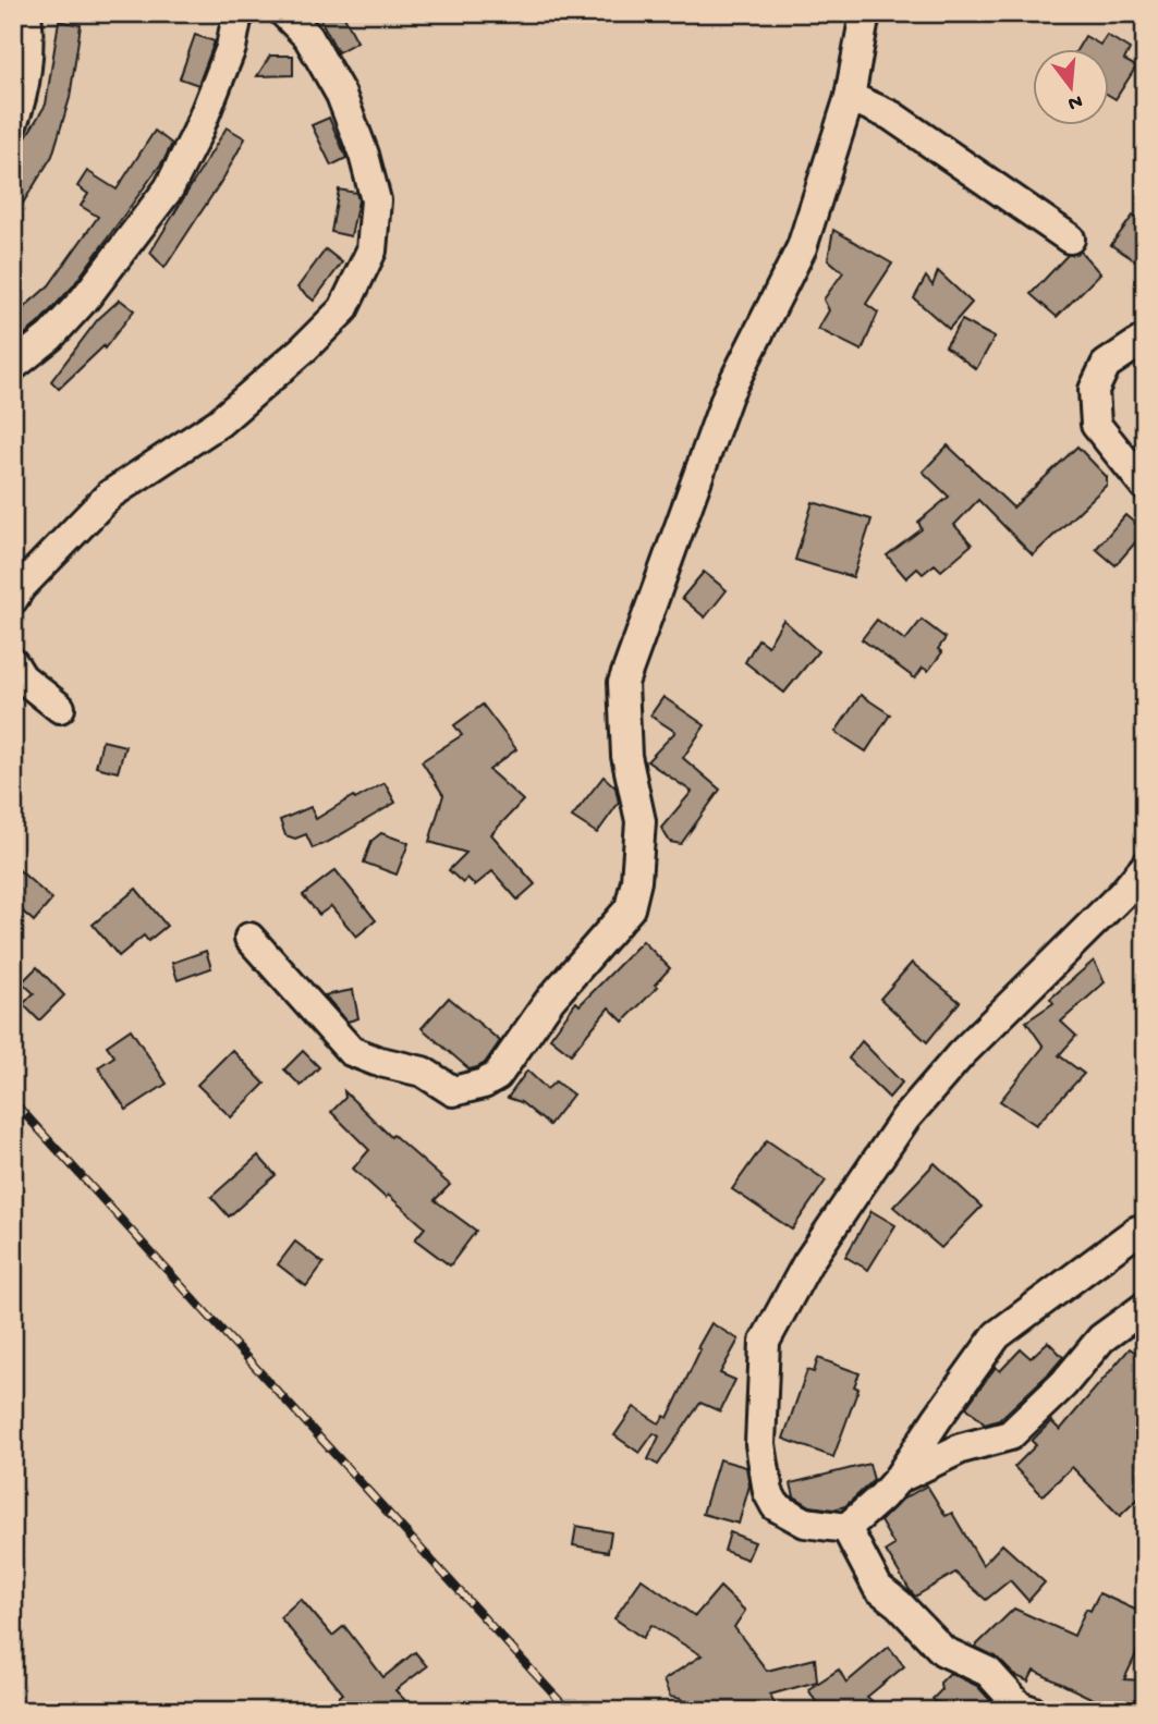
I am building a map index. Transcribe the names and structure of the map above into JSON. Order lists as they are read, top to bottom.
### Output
{
  "north": "bottom"
}
